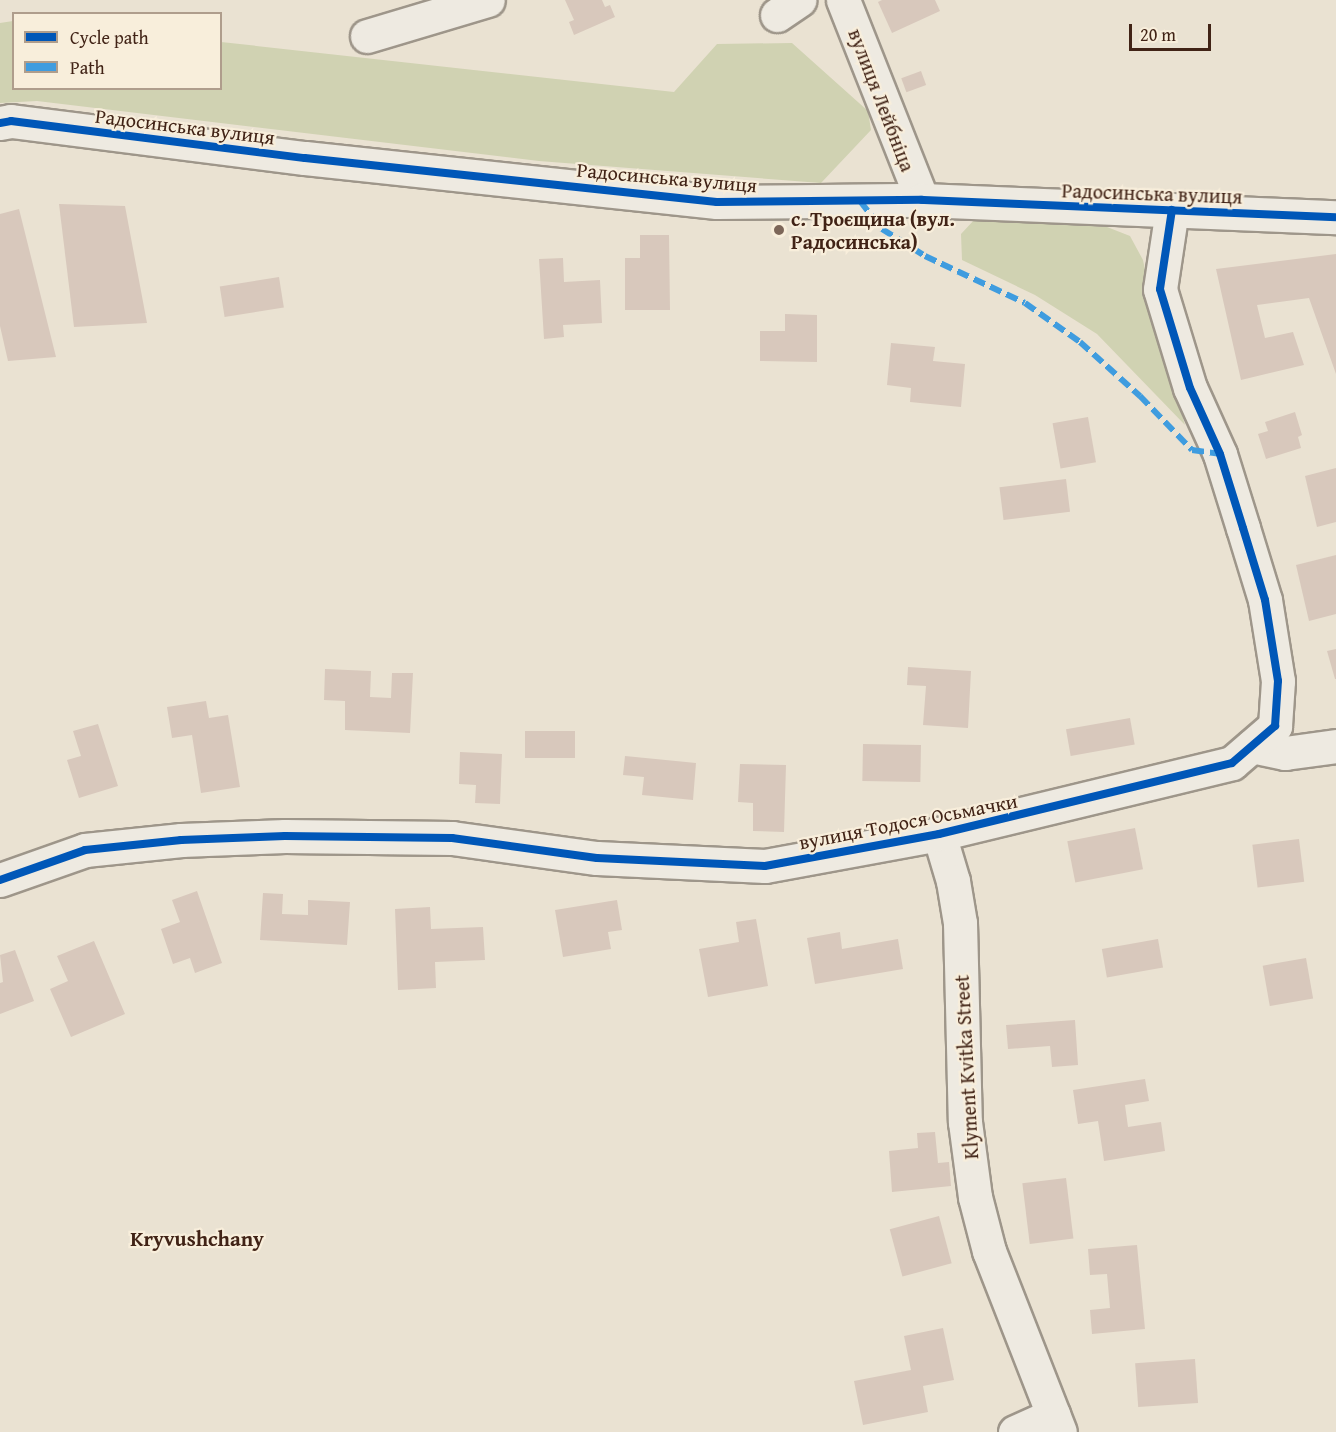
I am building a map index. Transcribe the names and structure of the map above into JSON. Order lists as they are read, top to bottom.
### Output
{
  "streets": {
    "street": [
      "вулиця Лейбніца",
      "Радосинська вулиця",
      "вулиця Тодося Осьмачки",
      "Klyment Kvitka Street"
    ]
  },
  "crossings": [
    ["вулиця Лейбніца", "Радосинська вулиця"],
    ["Радосинська вулиця", "вулиця Тодося Осьмачки"],
    ["вулиця Тодося Осьмачки", "Klyment Kvitka Street"]
  ],
  "districts": ["Kryvushchany"],
  "places": ["с. Троєщина (вул. Радосинська)"],
  "legend": ["Cycle path", "Path"],
  "scale_bar": "20 m"
}
